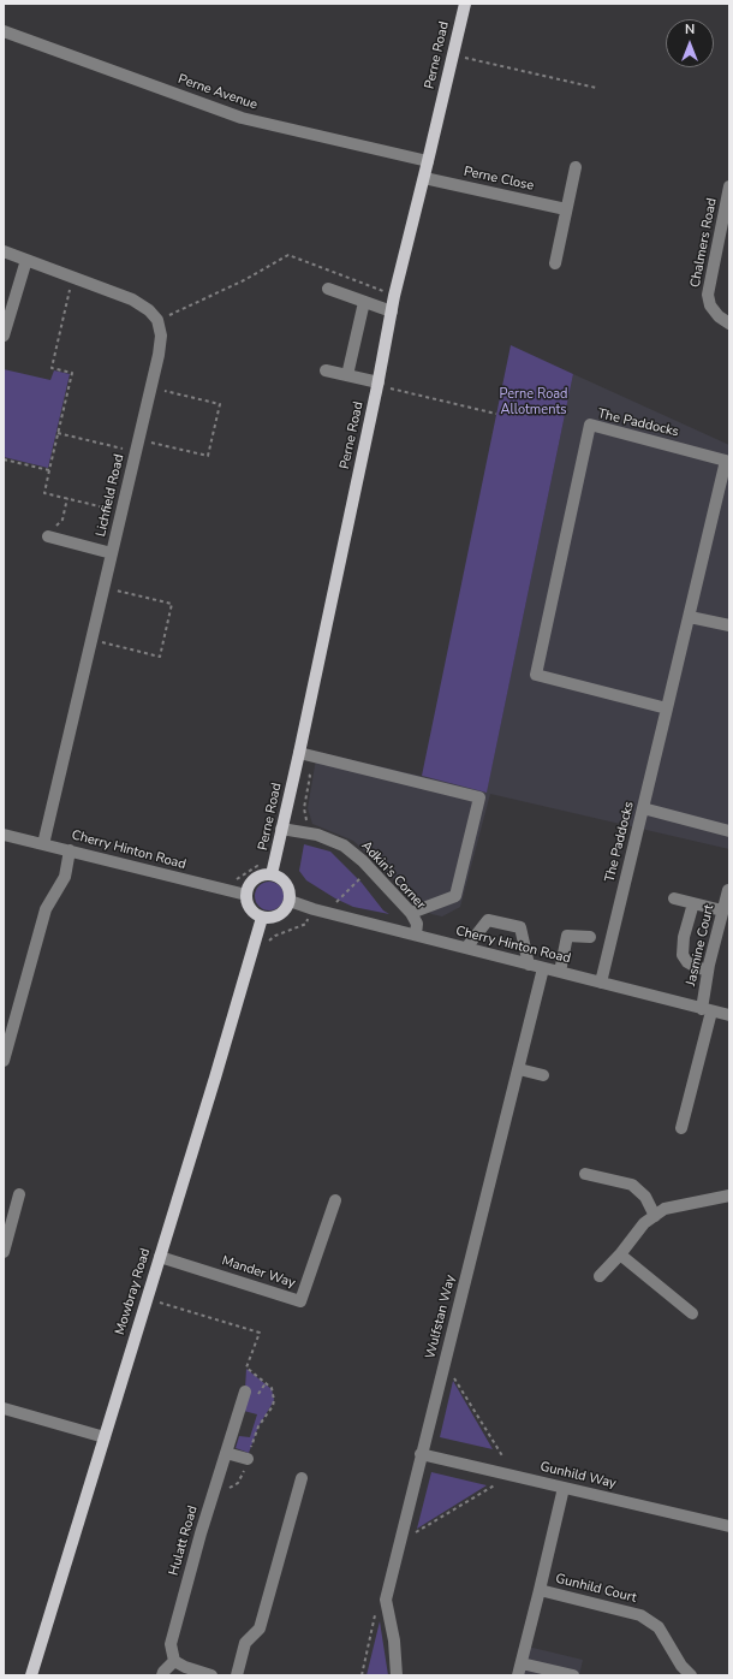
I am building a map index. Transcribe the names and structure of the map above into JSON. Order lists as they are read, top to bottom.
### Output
{
  "streets": {
    "main road": ["Perne Road", "Mowbray Road"],
    "street": [
      "Perne Avenue",
      "Perne Close",
      "Chalmers Road",
      "The Paddocks",
      "Lichfield Road",
      "Cherry Hinton Road",
      "Adkin's Corner",
      "Jasmine Court",
      "Mander Way",
      "Wulfstan Way",
      "Gunhild Way",
      "Hulatt Road",
      "Gunhild Court"
    ]
  },
  "crossings": [
    ["Perne Road", "Perne Avenue"],
    ["Perne Road", "Perne Close"],
    ["Perne Road", "Cherry Hinton Road"],
    ["Perne Road", "Adkin's Corner"],
    ["Perne Road", "Mowbray Road"],
    ["The Paddocks", "Cherry Hinton Road"],
    ["Lichfield Road", "Cherry Hinton Road"],
    ["Cherry Hinton Road", "Adkin's Corner"],
    ["Cherry Hinton Road", "Jasmine Court"],
    ["Cherry Hinton Road", "Mowbray Road"],
    ["Cherry Hinton Road", "Wulfstan Way"],
    ["Mander Way", "Mowbray Road"],
    ["Wulfstan Way", "Gunhild Way"],
    ["Gunhild Way", "Gunhild Court"]
  ],
  "parks": ["Perne Road Allotments"],
  "north": "top"
}
